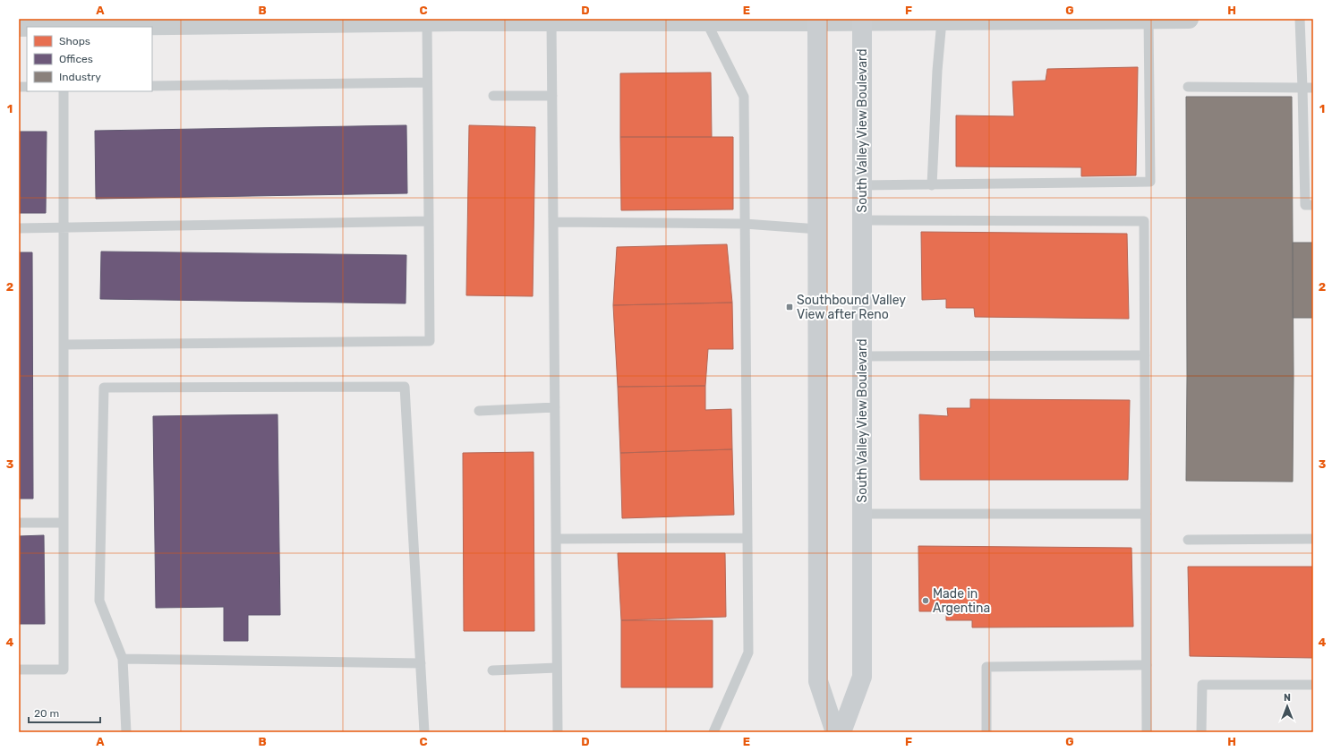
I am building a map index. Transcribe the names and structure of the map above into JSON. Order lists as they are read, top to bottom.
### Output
{
  "streets": {
    "main road": ["South Valley View Boulevard"]
  },
  "places": {
    "transit": ["Southbound Valley View after Reno"],
    "other": ["Made in Argentina"]
  },
  "legend": ["Shops", "Offices", "Industry"],
  "scale_bar": "20 m",
  "north": "top",
  "grid": {
    "columns": [
      "A",
      "B",
      "C",
      "D",
      "E",
      "F",
      "G",
      "H"
    ],
    "rows": [
      "1",
      "2",
      "3",
      "4"
    ]
  }
}
